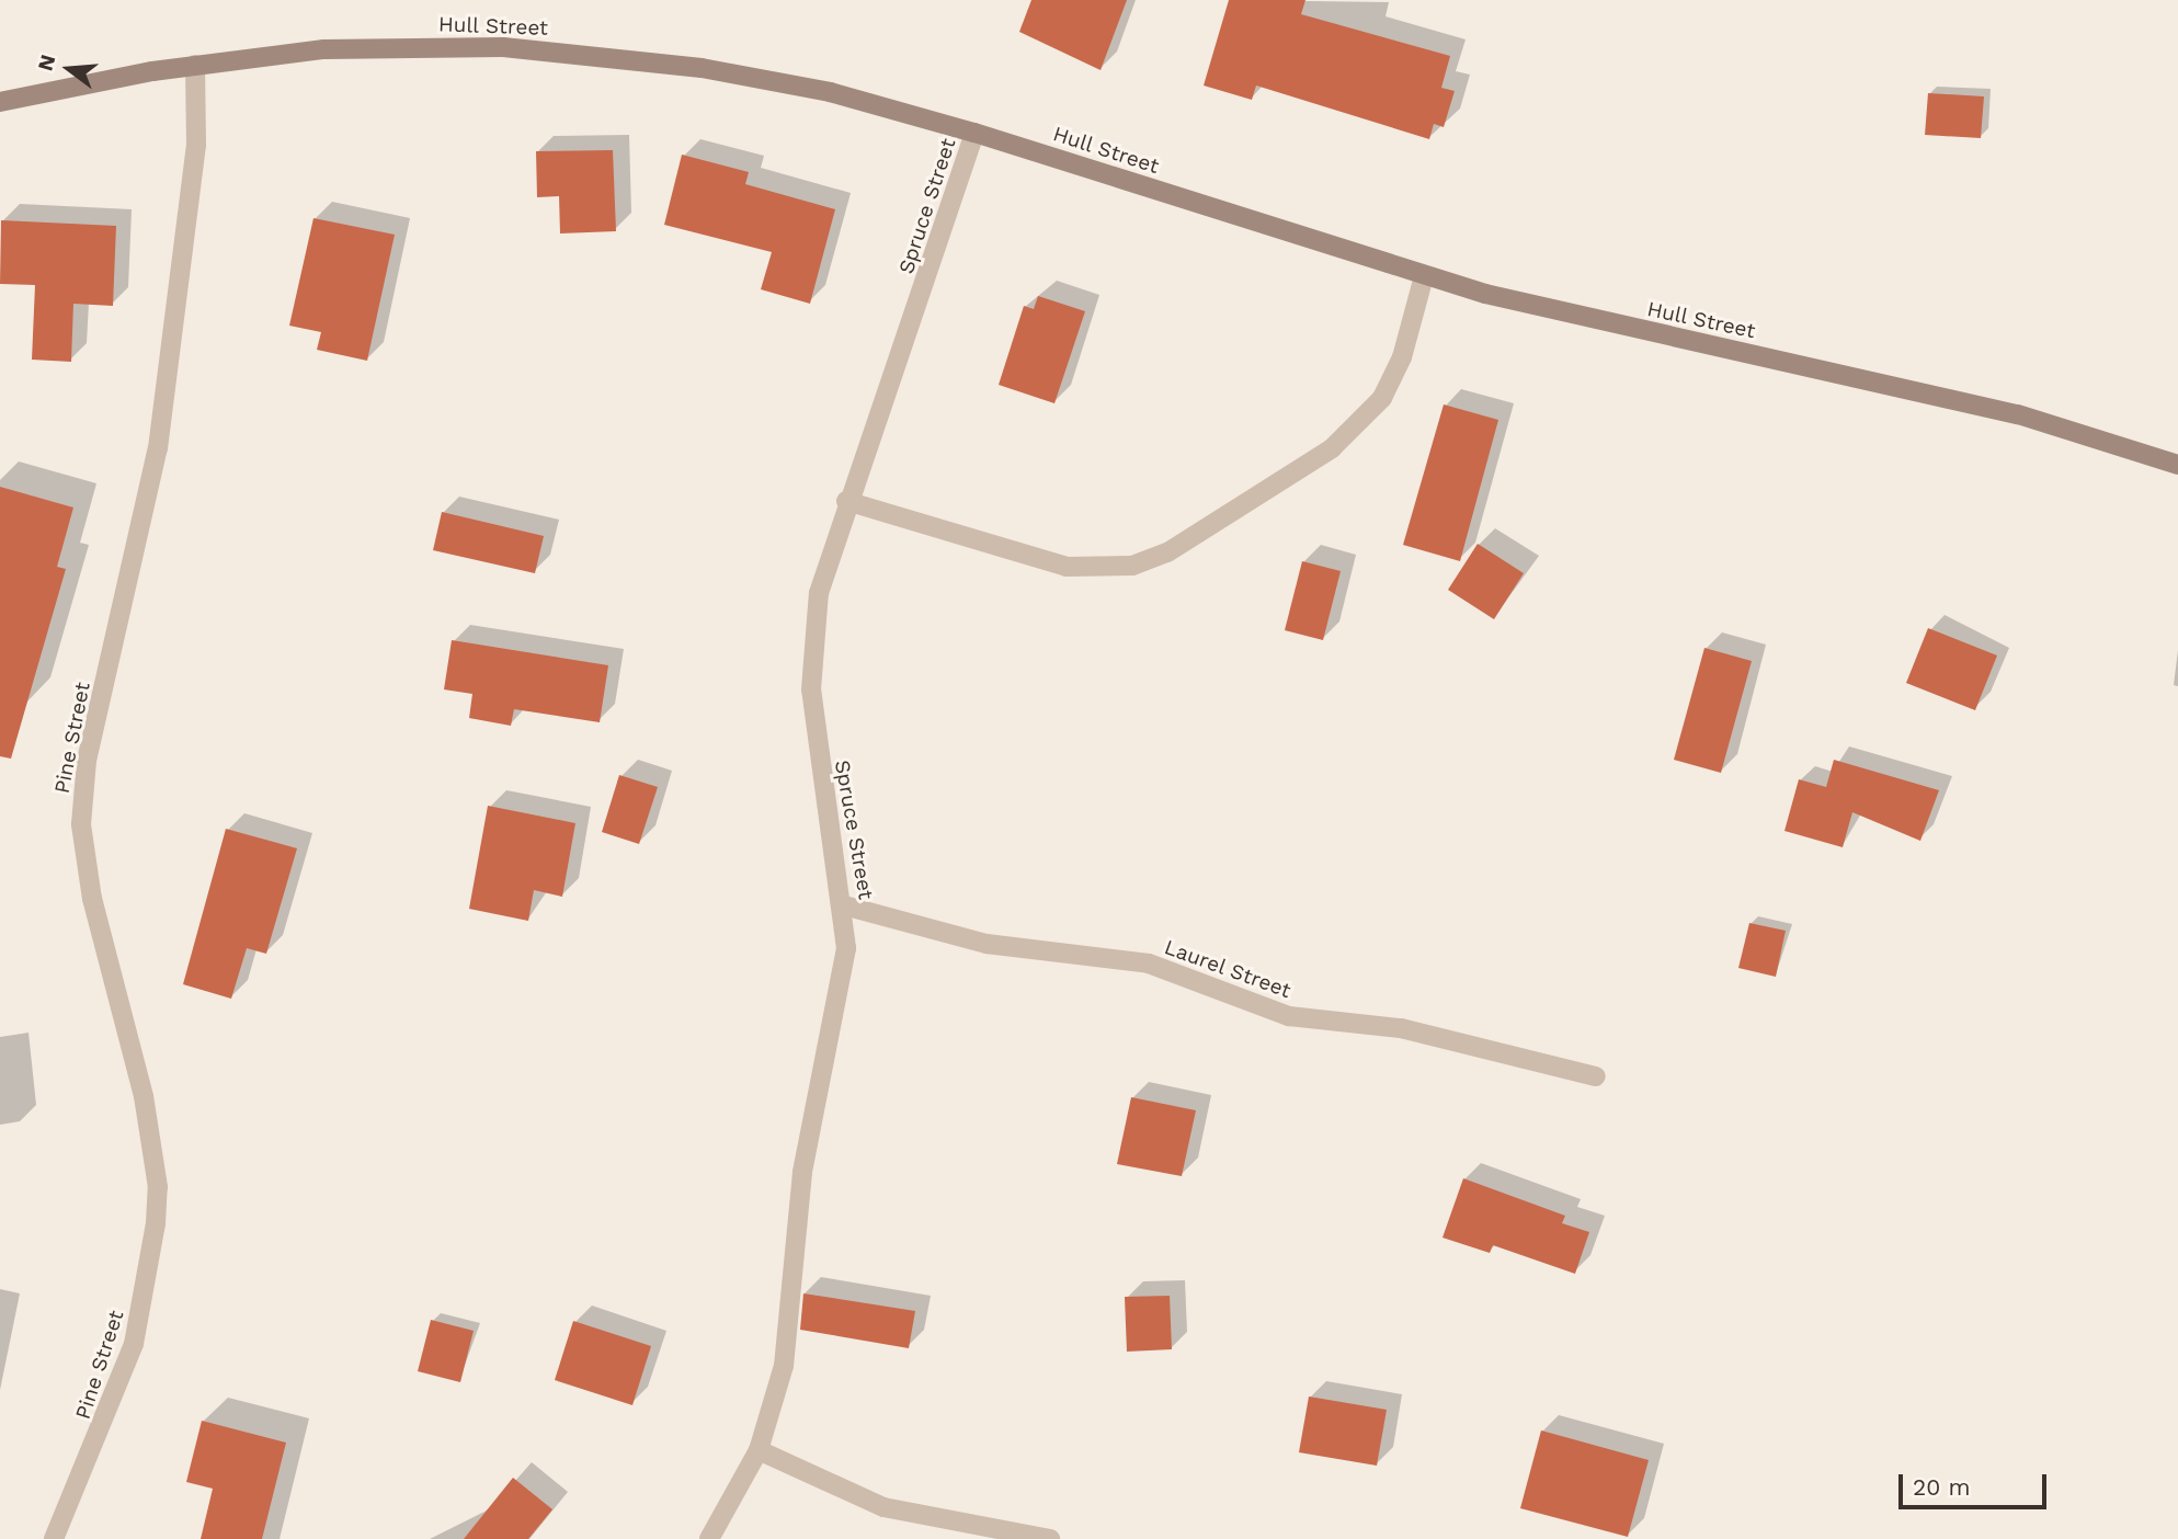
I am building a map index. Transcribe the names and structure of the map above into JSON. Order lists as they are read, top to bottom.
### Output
{
  "streets": {
    "main road": ["Hull Street"],
    "street": ["Spruce Street", "Pine Street", "Laurel Street"]
  },
  "crossings": [
    ["Hull Street", "Spruce Street"],
    ["Hull Street", "Pine Street"],
    ["Spruce Street", "Laurel Street"]
  ],
  "scale_bar": "20 m",
  "north": "left"
}
